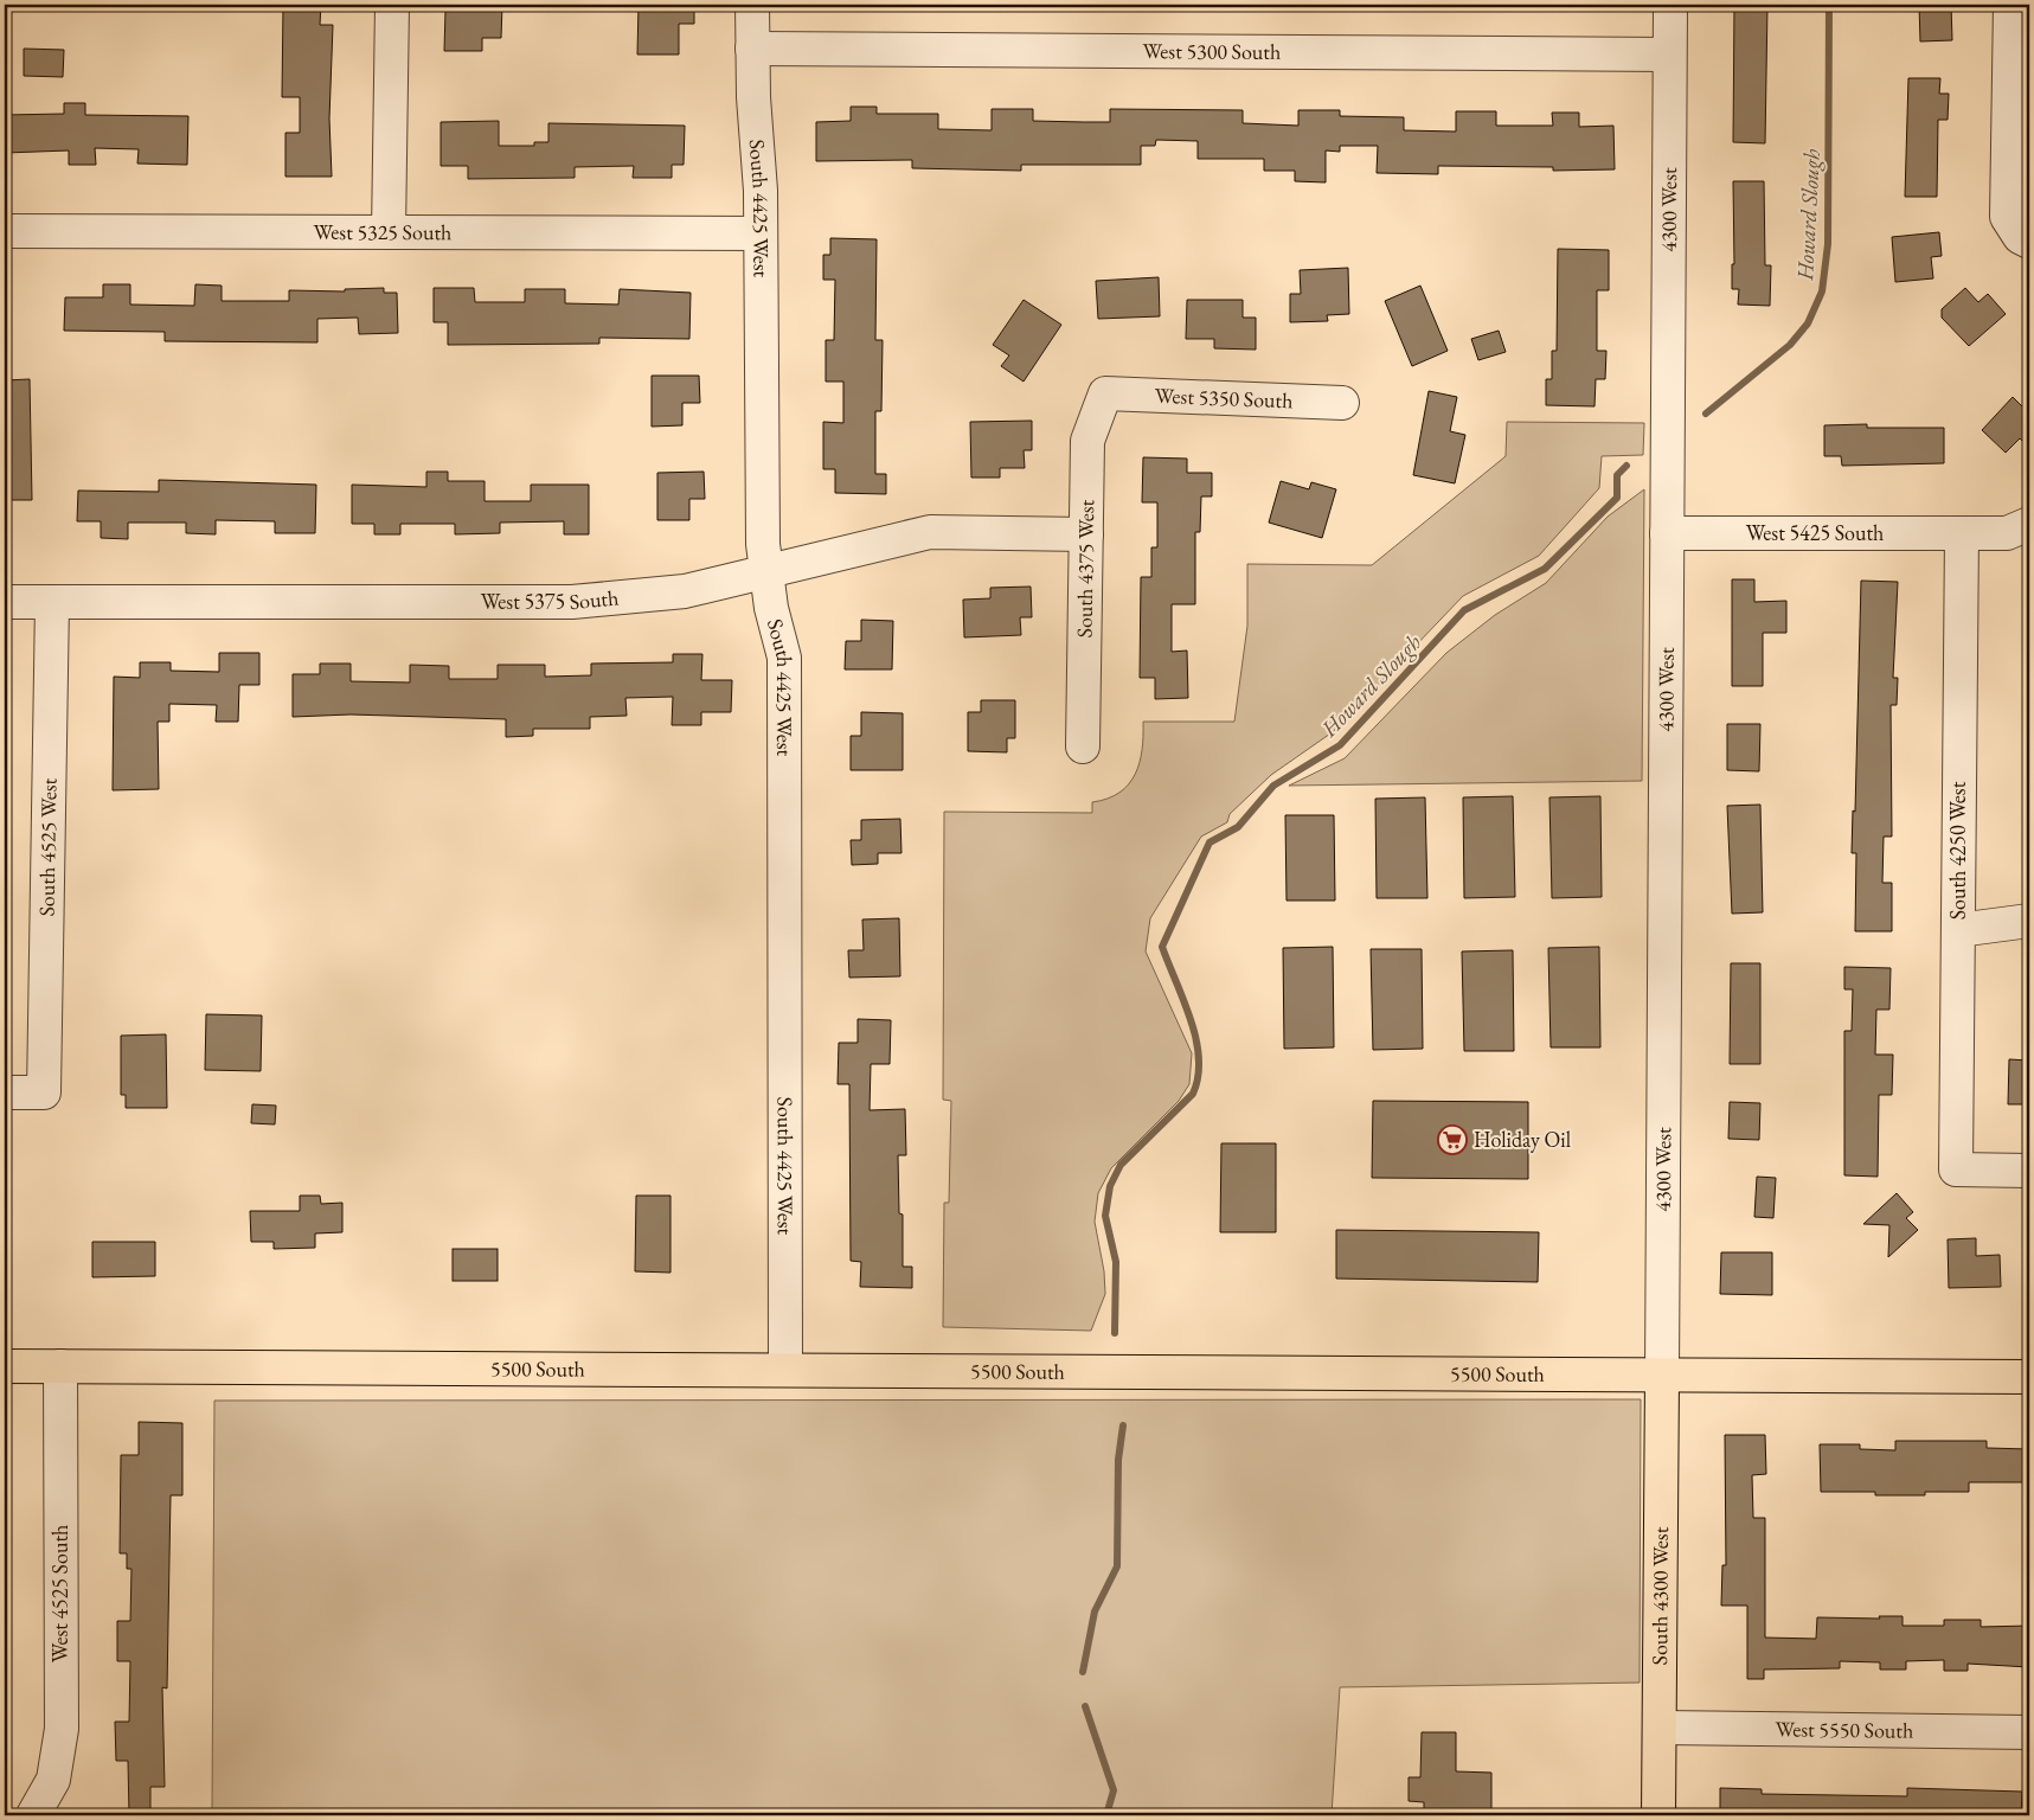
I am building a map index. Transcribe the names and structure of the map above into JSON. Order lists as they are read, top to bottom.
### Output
{
  "streets": {
    "main road": ["5500 South", "South 4300 West"],
    "street": [
      "West 5300 South",
      "South 4425 West",
      "4300 West",
      "West 5325 South",
      "West 5350 South",
      "West 5425 South",
      "South 4375 West",
      "West 5375 South",
      "South 4525 West",
      "South 4250 West",
      "West 4525 South",
      "West 5550 South"
    ]
  },
  "crossings": [
    ["West 5300 South", "South 4425 West"],
    ["West 5300 South", "4300 West"],
    ["South 4425 West", "West 5325 South"],
    ["South 4425 West", "West 5375 South"],
    ["South 4425 West", "5500 South"],
    ["4300 West", "West 5425 South"],
    ["4300 West", "5500 South"],
    ["4300 West", "South 4300 West"],
    ["West 5350 South", "South 4375 West"],
    ["West 5425 South", "South 4250 West"],
    ["South 4375 West", "West 5375 South"],
    ["West 5375 South", "South 4525 West"],
    ["5500 South", "West 4525 South"],
    ["5500 South", "South 4300 West"],
    ["South 4300 West", "West 5550 South"]
  ],
  "water": ["Howard Slough"],
  "places": {
    "supermarket": ["Holiday Oil"]
  }
}
